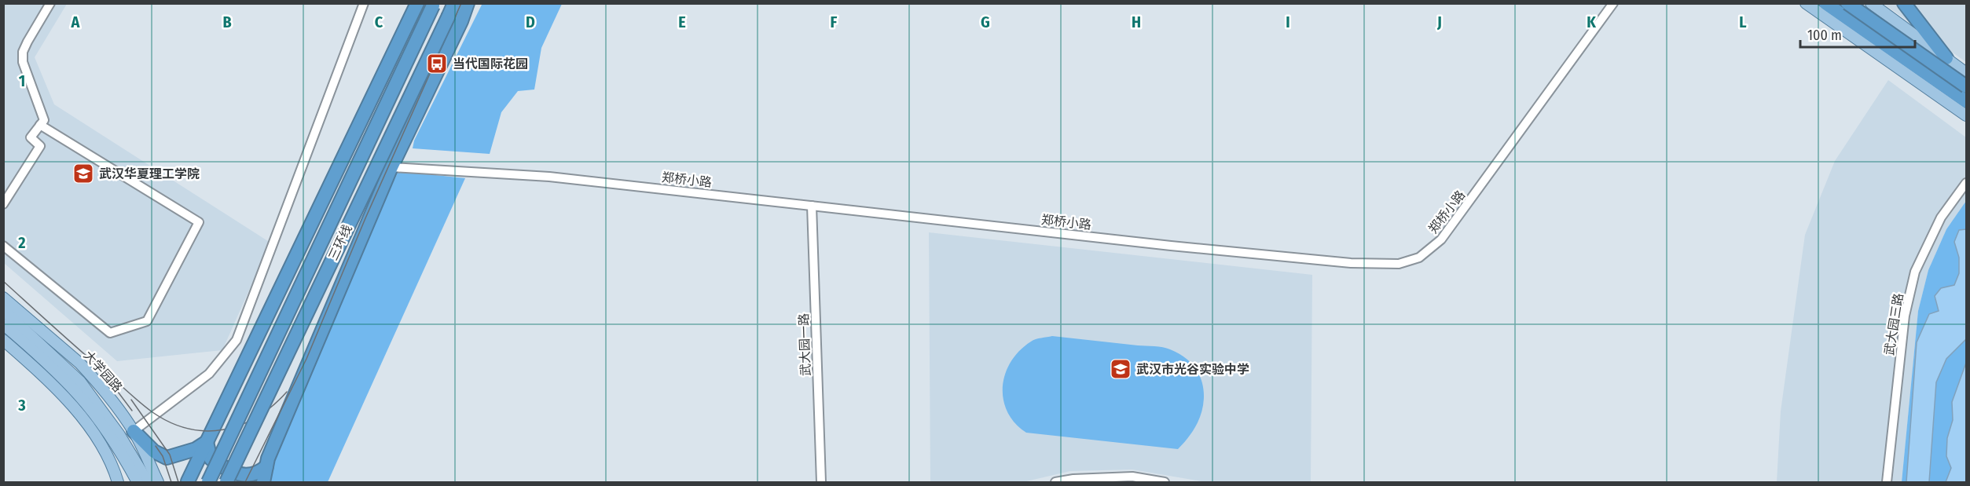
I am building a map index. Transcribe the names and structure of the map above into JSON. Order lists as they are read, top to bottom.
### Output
{
  "streets": {
    "highway": ["三环线"],
    "main road": ["大学园路"],
    "street": ["郑桥小路", "武大园三路", "武大园一路"]
  },
  "crossings": [
    ["郑桥小路", "武大园一路"]
  ],
  "places": {
    "bus stop": ["当代国际花园"],
    "school or university": ["武汉华夏理工学院", "武汉市光谷实验中学"]
  },
  "scale_bar": "100 m",
  "grid": {
    "columns": [
      "A",
      "B",
      "C",
      "D",
      "E",
      "F",
      "G",
      "H",
      "I",
      "J",
      "K",
      "L"
    ],
    "rows": ["1", "2", "3"]
  }
}
